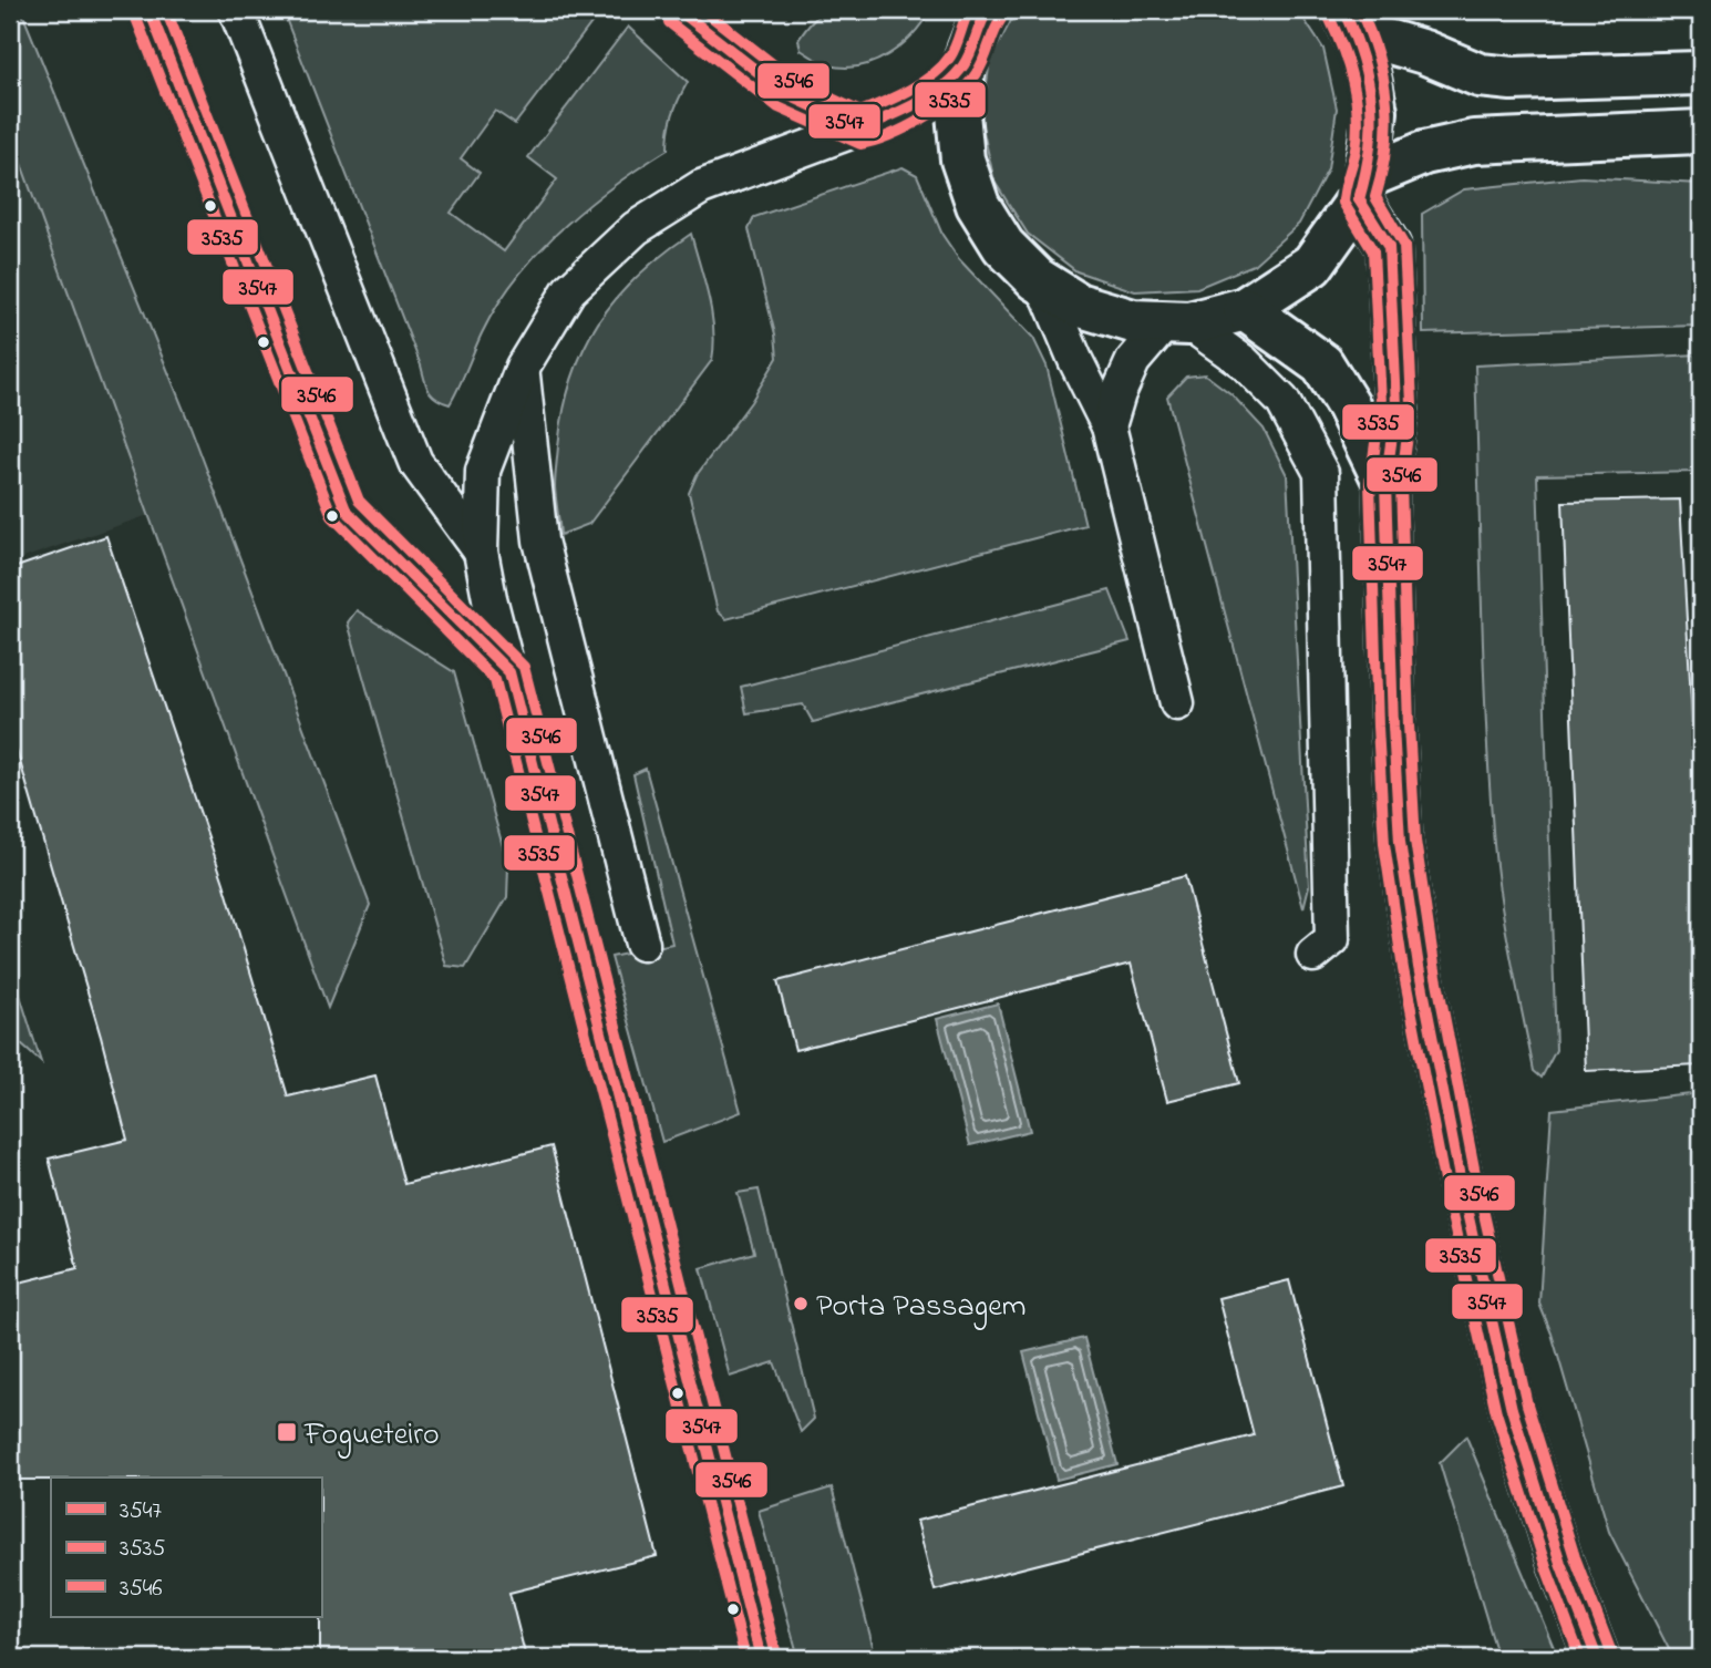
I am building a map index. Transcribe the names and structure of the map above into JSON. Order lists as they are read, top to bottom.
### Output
{
  "places": {
    "other": ["Porta Passagem"],
    "transit": ["Fogueteiro"]
  },
  "lines": ["transit line 3547", "transit line 3546", "transit line 3535"],
  "legend": ["3547", "3535", "3546"]
}
